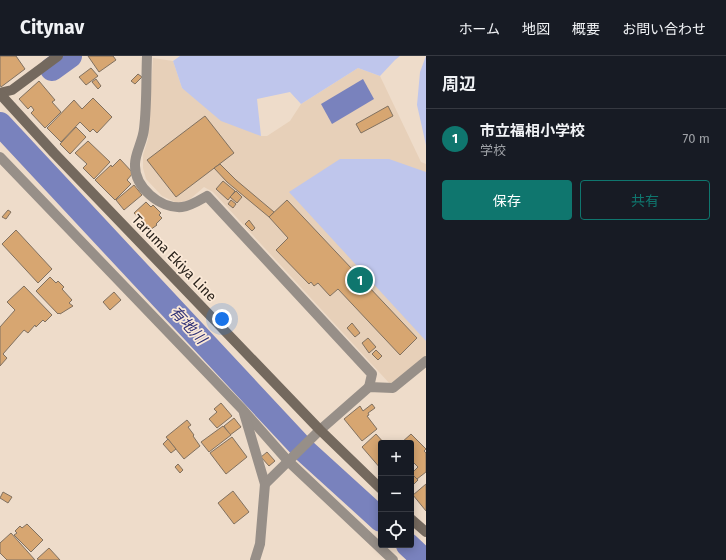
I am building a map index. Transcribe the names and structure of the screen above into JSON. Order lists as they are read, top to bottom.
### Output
{
  "streets": {
    "main road": ["Taruma Ekiya Line"]
  },
  "water": ["有地川"],
  "page": {
    "header": "Citynav",
    "nav": [
      "ホーム",
      "地図",
      "概要",
      "お問い合わせ"
    ],
    "heading": "周辺",
    "list": [
      {
        "mark": "1",
        "name": "市立福相小学校",
        "note": "学校",
        "value": "70 m"
      }
    ],
    "buttons": ["保存", "共有"],
    "pins": "1",
    "map_buttons": ["+", "−"]
  }
}
